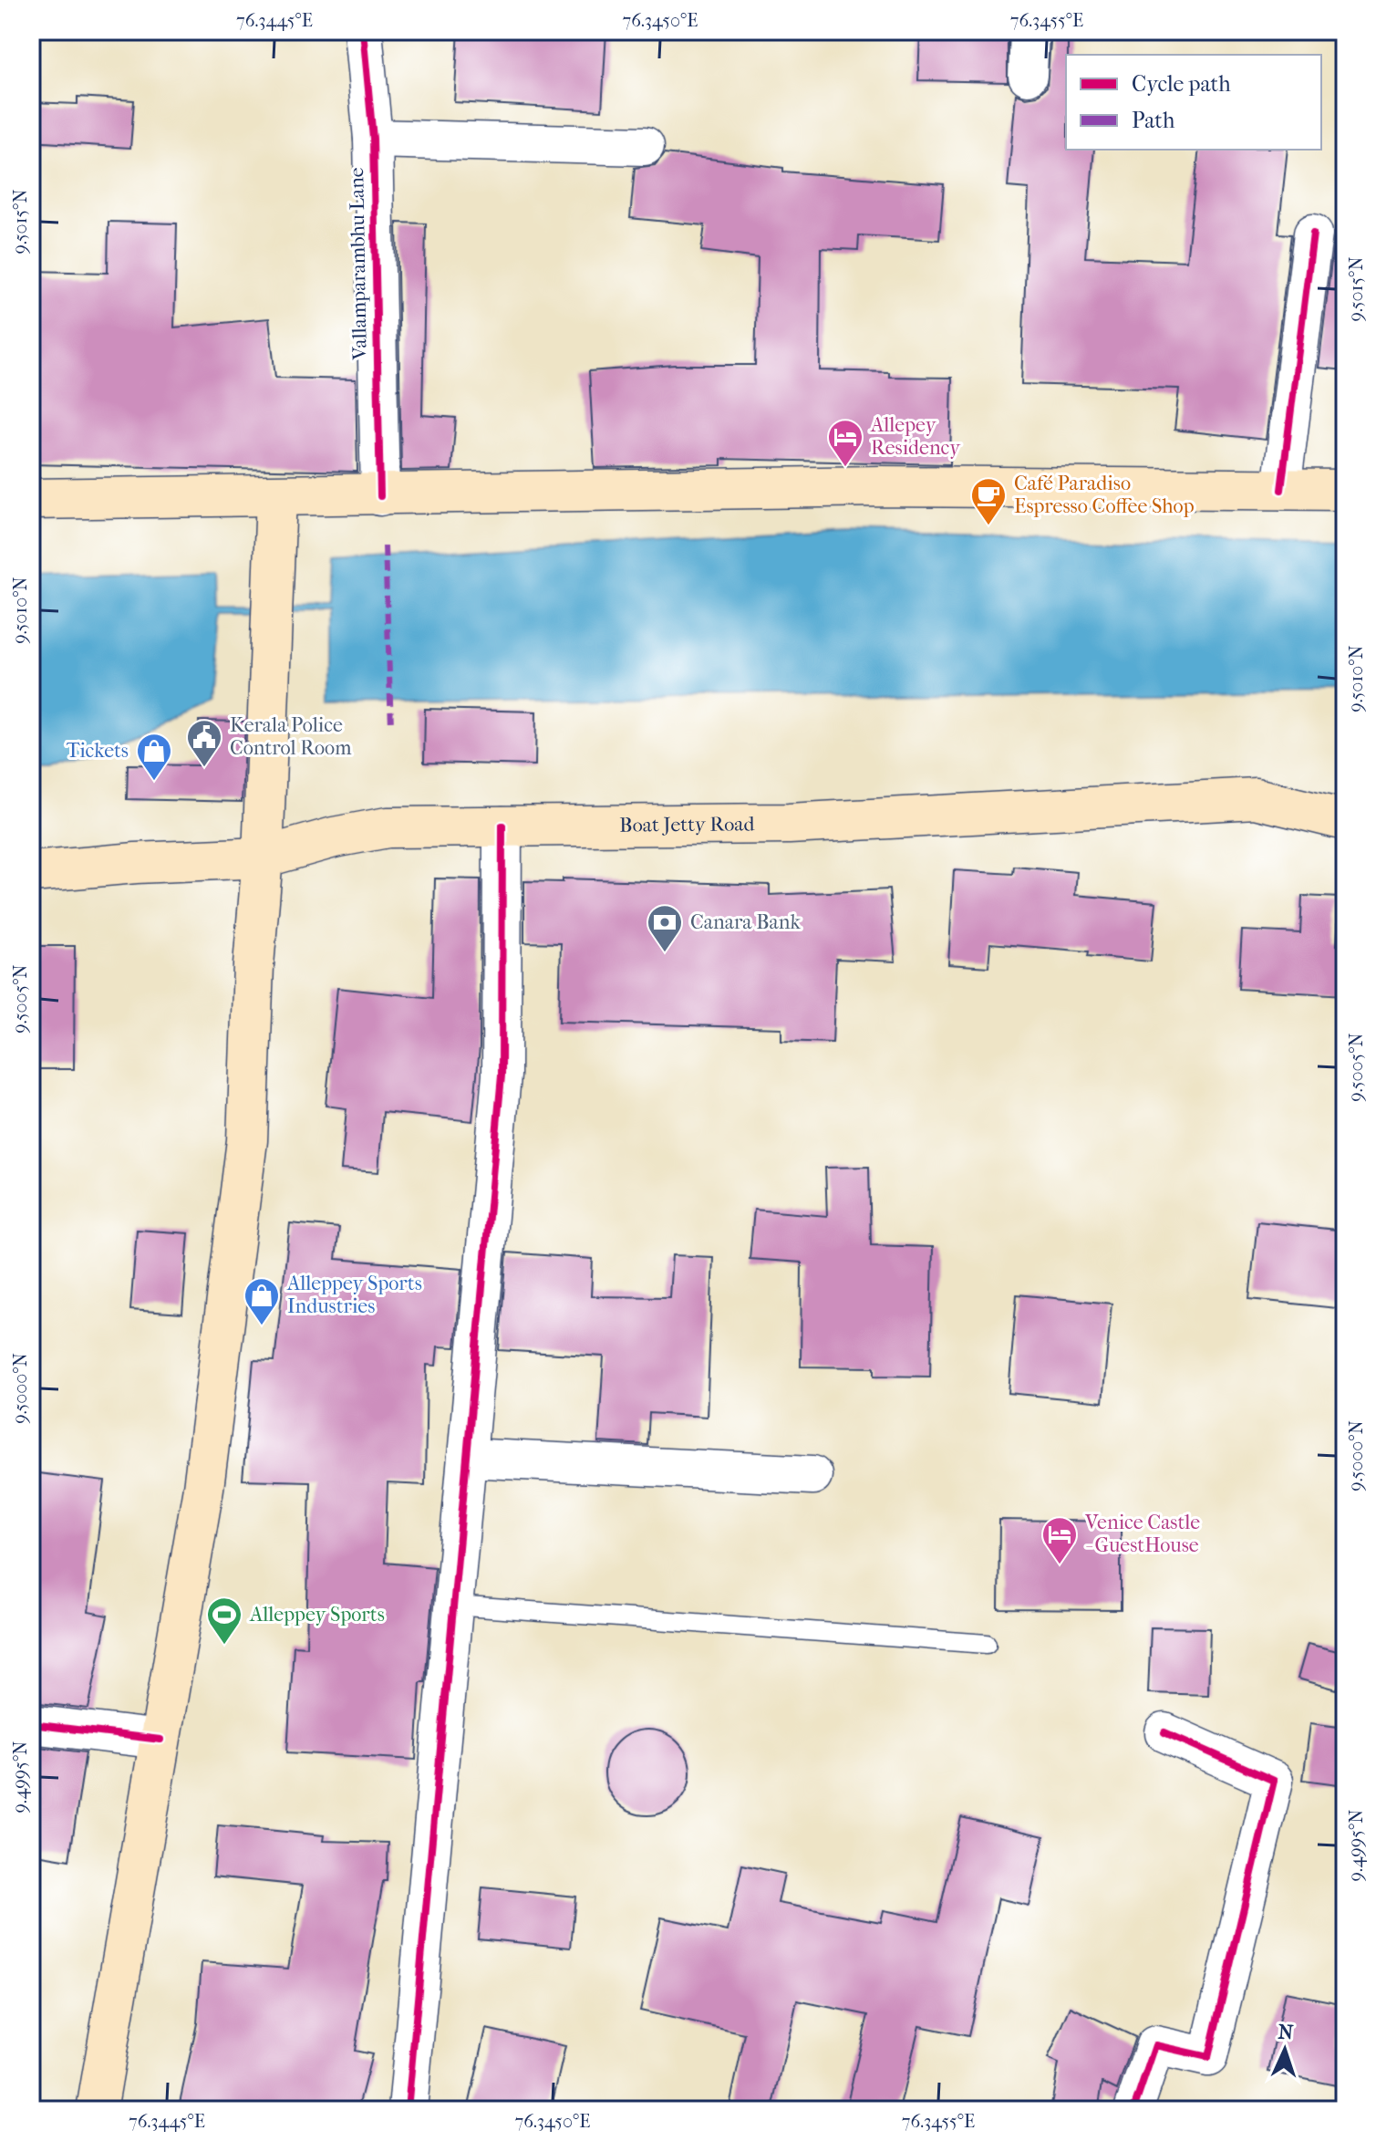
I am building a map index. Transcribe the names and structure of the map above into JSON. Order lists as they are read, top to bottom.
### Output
{
  "streets": {
    "main road": ["Boat Jetty Road"],
    "street": ["Vallamparambhu Lane"]
  },
  "places": {
    "hotel": ["Allepey Residency", "Venice Castle - GuestHouse"],
    "cafe": ["Café Paradiso Espresso Coffee Shop"],
    "public building": ["Kerala Police Control Room"],
    "shop": ["Tickets", "Alleppey Sports Industries"],
    "bank": ["Canara Bank"],
    "sports": ["Alleppey Sports"]
  },
  "legend": ["Cycle path", "Path"],
  "north": "top",
  "coordinates": [
    "76.3445°E",
    "76.3450°E",
    "76.3455°E",
    "9.5015°N",
    "9.5010°N",
    "9.5005°N",
    "9.5000°N",
    "9.4995°N"
  ]
}
